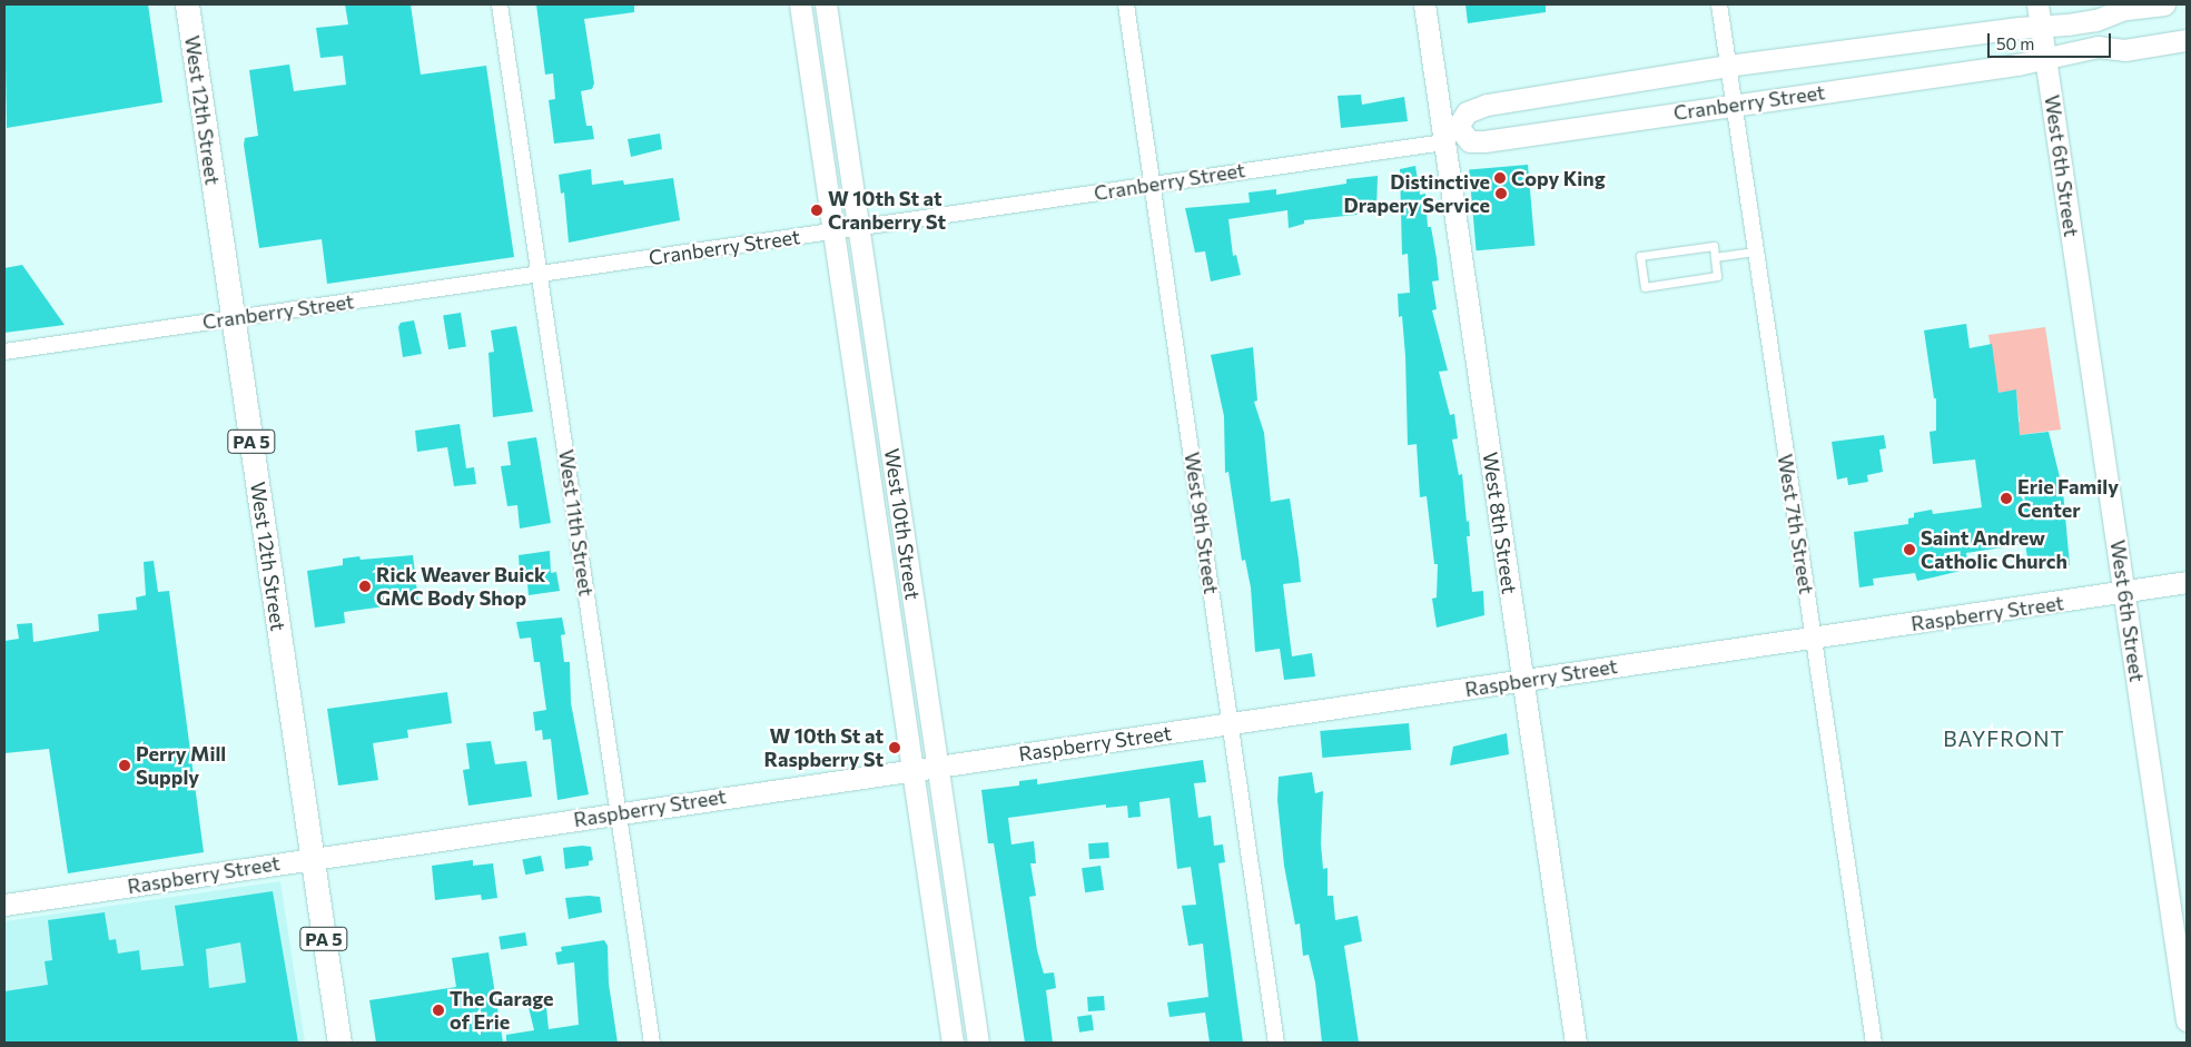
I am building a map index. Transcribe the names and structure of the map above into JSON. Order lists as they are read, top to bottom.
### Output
{
  "streets": {
    "main road": ["West 12th Street", "PA 5"],
    "street": [
      "Cranberry Street",
      "West 6th Street",
      "West 11th Street",
      "West 9th Street",
      "West 8th Street",
      "West 10th Street",
      "West 7th Street",
      "Raspberry Street"
    ]
  },
  "crossings": [
    ["Cranberry Street", "West 12th Street"],
    ["Cranberry Street", "West 6th Street"],
    ["Cranberry Street", "West 11th Street"],
    ["Cranberry Street", "West 9th Street"],
    ["Cranberry Street", "West 8th Street"],
    ["Cranberry Street", "West 10th Street"],
    ["Cranberry Street", "West 7th Street"],
    ["West 12th Street", "Raspberry Street"],
    ["West 6th Street", "Raspberry Street"],
    ["West 11th Street", "Raspberry Street"],
    ["West 9th Street", "Raspberry Street"],
    ["West 8th Street", "Raspberry Street"],
    ["West 10th Street", "Raspberry Street"],
    ["West 7th Street", "Raspberry Street"]
  ],
  "districts": ["BAYFRONT"],
  "places": [
    "Copy King",
    "Distinctive Drapery Service",
    "W 10th St at Cranberry St",
    "Erie Family Center",
    "Saint Andrew Catholic Church",
    "Rick Weaver Buick GMC Body Shop",
    "W 10th St at Raspberry St",
    "Perry Mill Supply",
    "The Garage of Erie"
  ],
  "scale_bar": "50 m"
}
